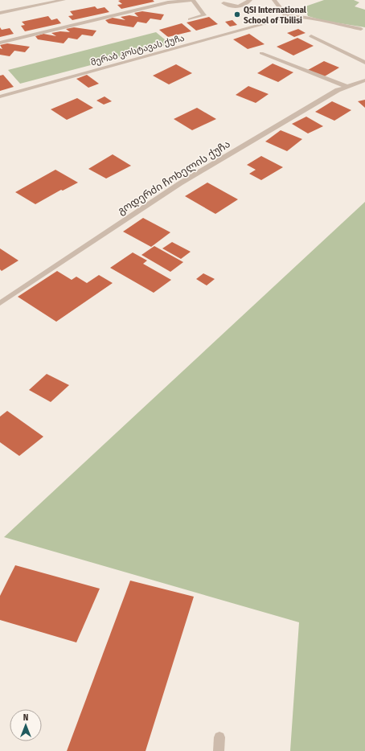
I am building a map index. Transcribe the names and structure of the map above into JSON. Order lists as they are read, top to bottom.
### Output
{
  "streets": {
    "street": ["მერაბ კოსტავას ქუჩა", "გოდერძი ჩოხელის ქუჩა"]
  },
  "places": ["QSI International School of Tbilisi"],
  "north": "top"
}
